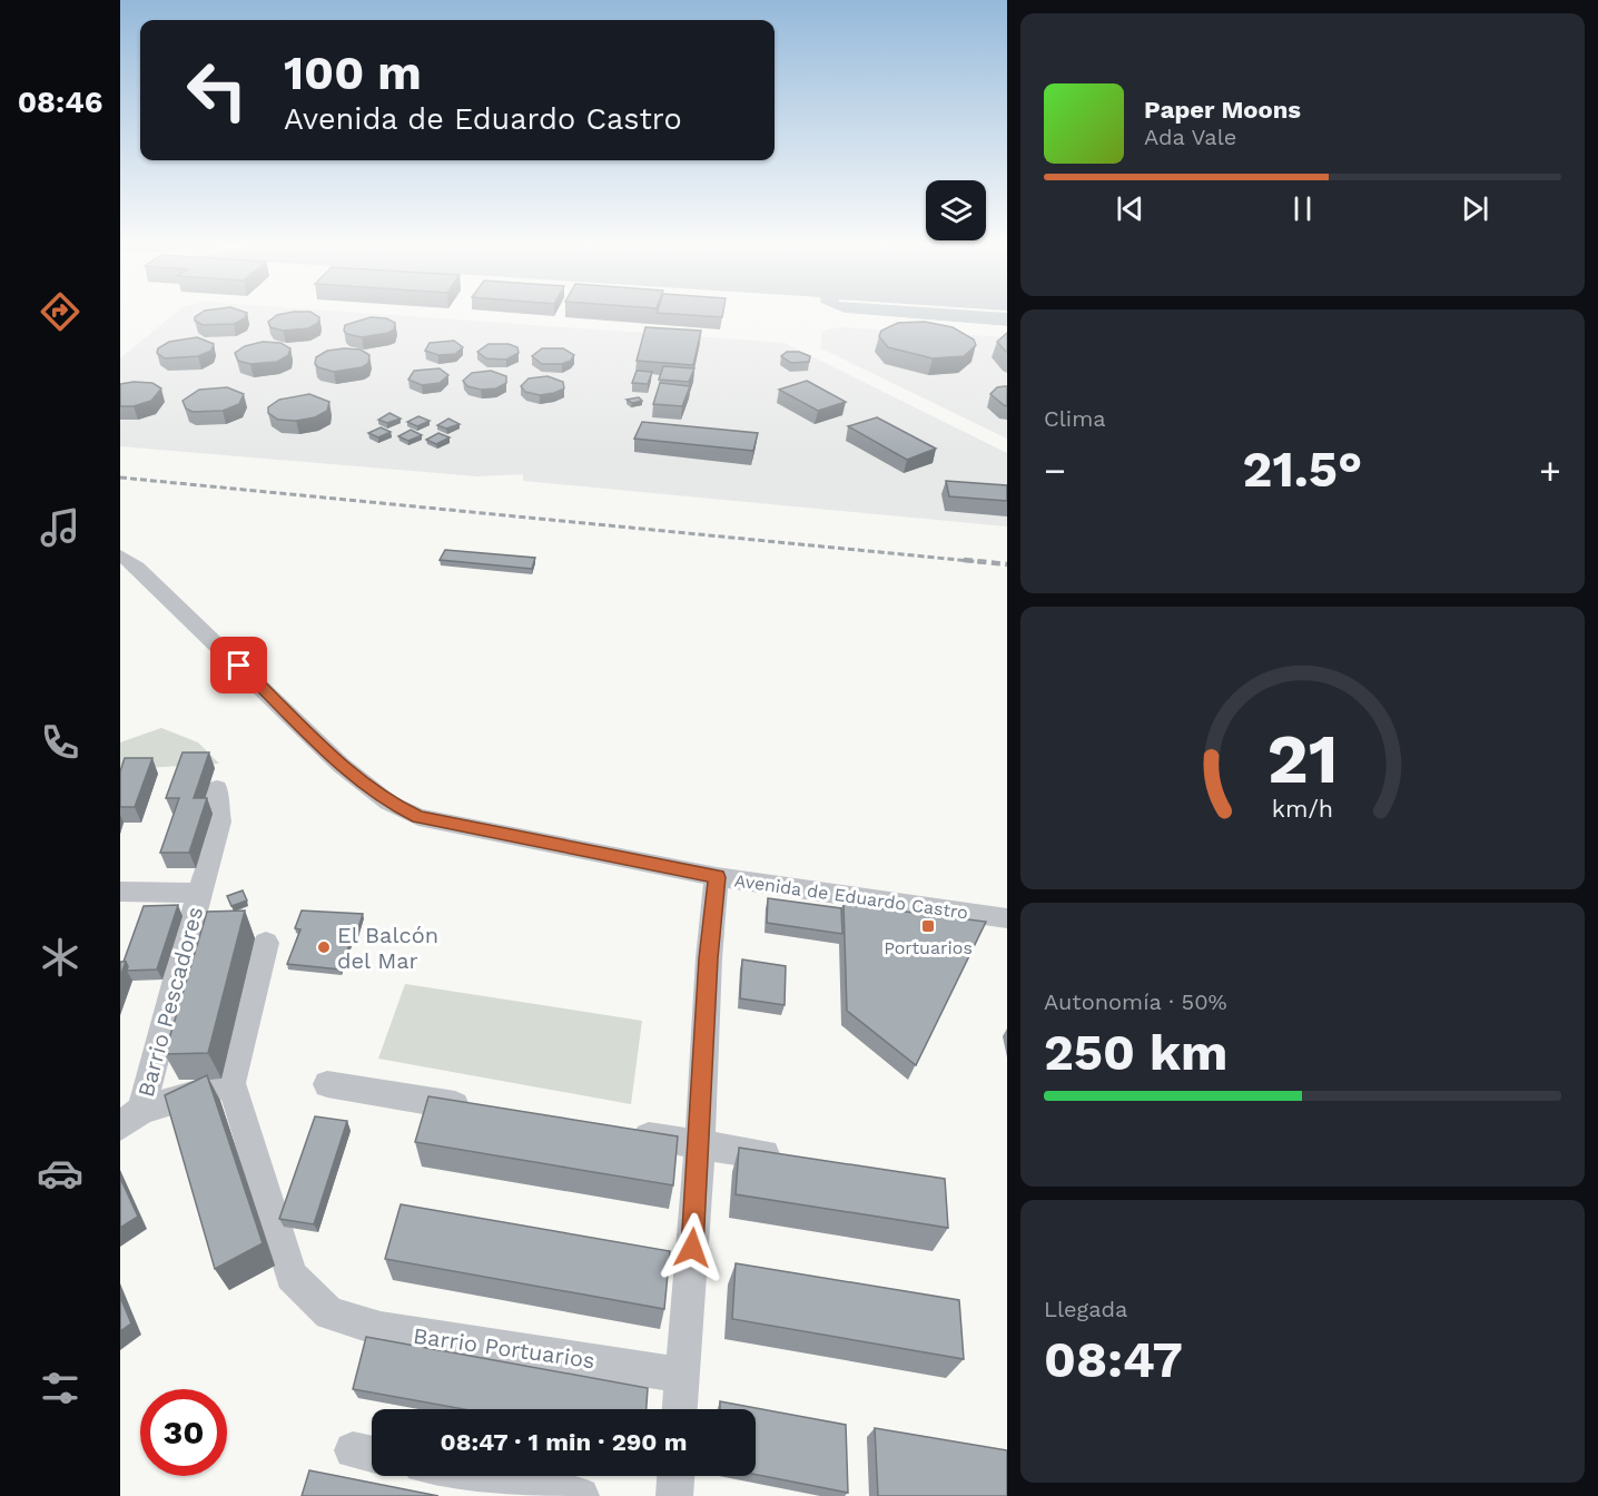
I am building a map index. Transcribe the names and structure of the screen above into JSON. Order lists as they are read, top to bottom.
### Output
{
  "streets": {
    "street": ["Avenida de Eduardo Castro", "Barrio Pescadores", "Barrio Portuarios"]
  },
  "crossings": [
    ["Barrio Pescadores", "Barrio Portuarios"]
  ],
  "places": {
    "transit": ["Portuarios"],
    "other": ["El Balcón del Mar"]
  },
  "page": {
    "tabs": "08:46",
    "turn": ["100 m", "Avenida de Eduardo Castro"],
    "song": ["Paper Moons", "Ada Vale"],
    "tile": [
      "Clima",
      ["Autonomía · 50%", "250 km"],
      ["Llegada", "08:47"]
    ],
    "heat": ["−", "21.5°", "+"],
    "limit": "30",
    "trip": "08:47 · 1 min · 290 m",
    "gauge": ["21", "km/h"]
  }
}
